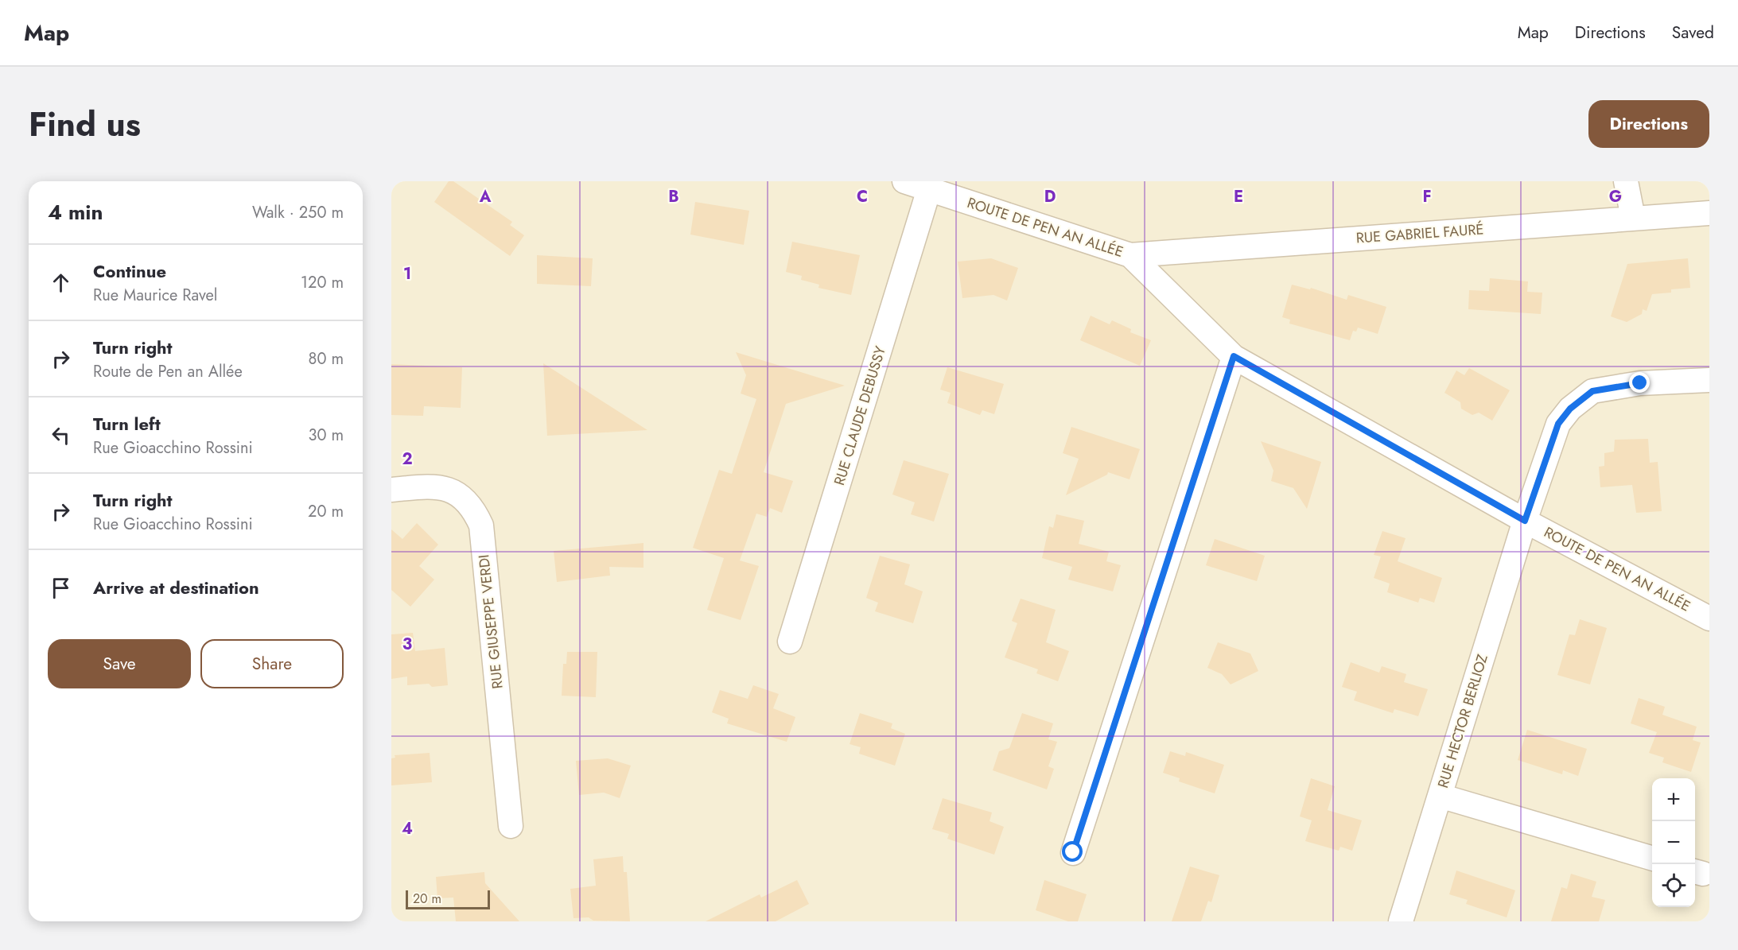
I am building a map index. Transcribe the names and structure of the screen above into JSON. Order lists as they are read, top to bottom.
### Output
{
  "streets": {
    "street": [
      "ROUTE DE PEN AN ALLÉE",
      "RUE GABRIEL FAURÉ",
      "RUE CLAUDE DEBUSSY",
      "RUE GIUSEPPE VERDI",
      "RUE HECTOR BERLIOZ"
    ]
  },
  "crossings": [
    ["ROUTE DE PEN AN ALLÉE", "RUE GABRIEL FAURÉ"],
    ["ROUTE DE PEN AN ALLÉE", "RUE CLAUDE DEBUSSY"],
    ["ROUTE DE PEN AN ALLÉE", "RUE HECTOR BERLIOZ"]
  ],
  "scale_bar": "20 m",
  "page": {
    "header": "Map",
    "nav": ["Map", "Directions", "Saved"],
    "title": "Find us",
    "buttons": [
      "Directions",
      ["Save", "Share"]
    ],
    "heading": ["4 min", "Walk · 250 m"],
    "list": [
      ["Continue", "Rue Maurice Ravel", "120 m"],
      ["Turn right", "Route de Pen an Allée", "80 m"],
      ["Turn left", "Rue Gioacchino Rossini", "30 m"],
      ["Turn right", "Rue Gioacchino Rossini", "20 m"],
      "Arrive at destination"
    ],
    "map_buttons": ["+", "−"],
    "scale": "20 m"
  },
  "grid": {
    "columns": [
      "A",
      "B",
      "C",
      "D",
      "E",
      "F",
      "G"
    ],
    "rows": [
      "1",
      "2",
      "3",
      "4"
    ]
  }
}
